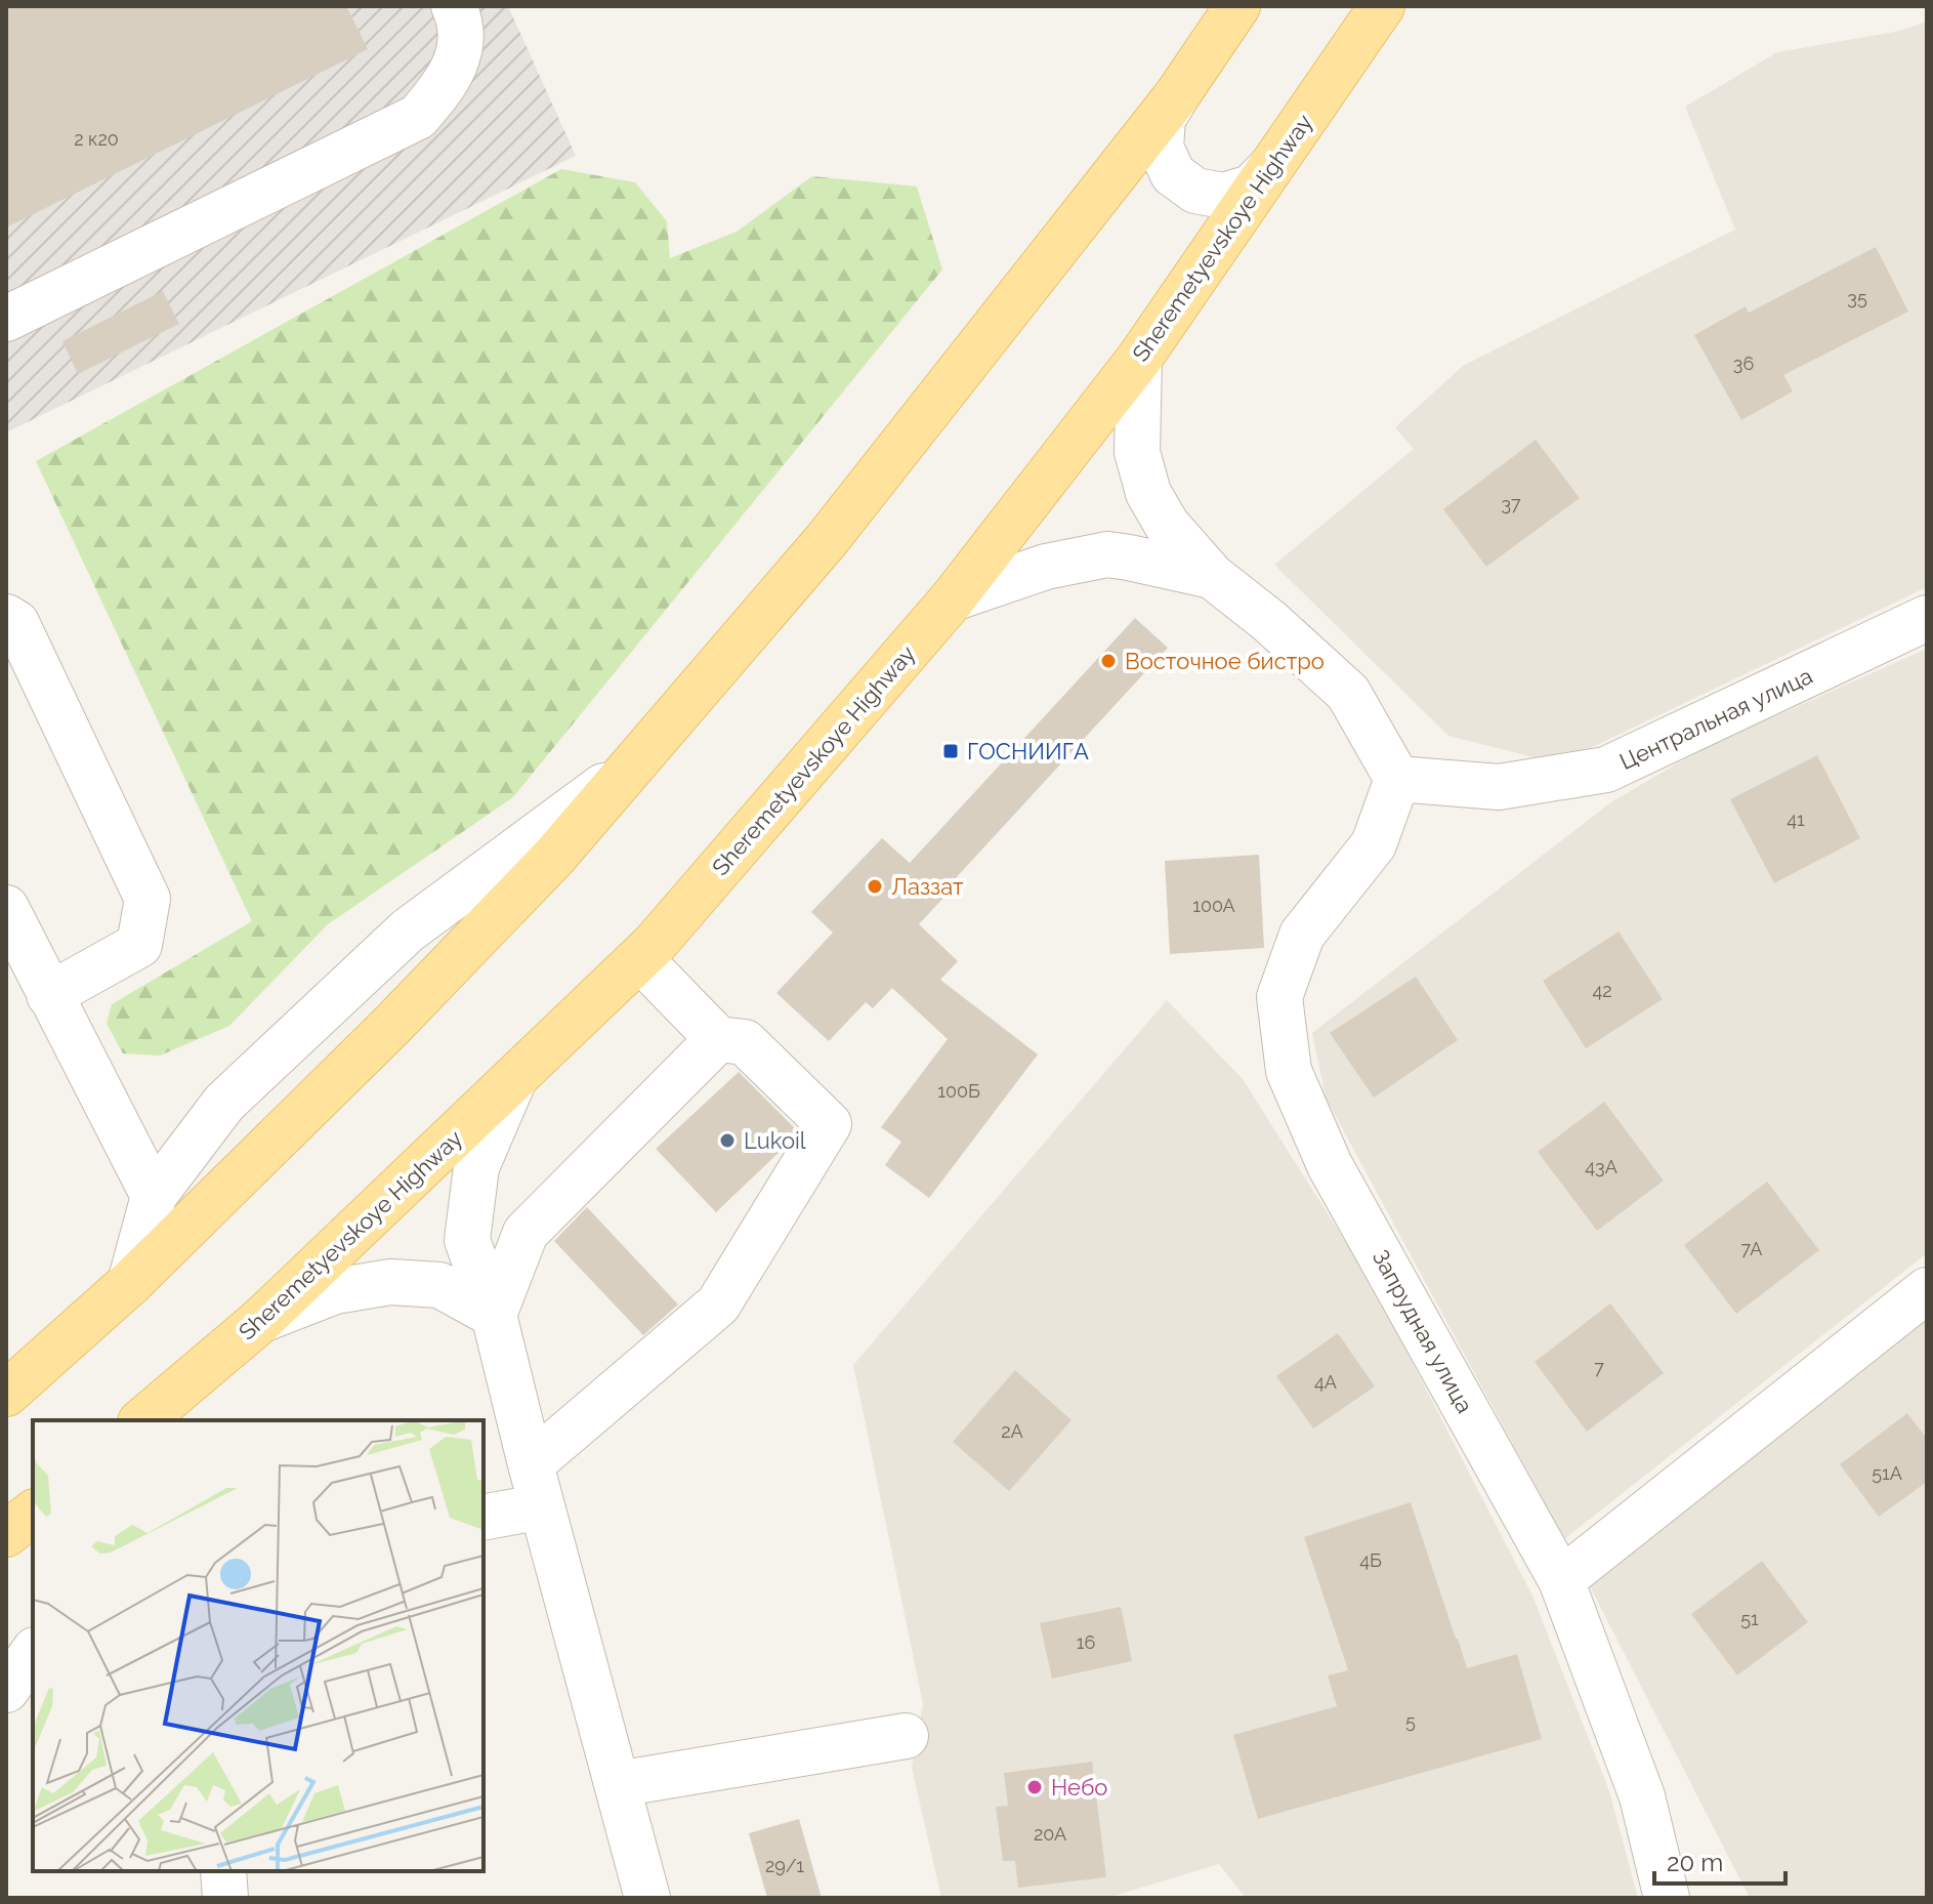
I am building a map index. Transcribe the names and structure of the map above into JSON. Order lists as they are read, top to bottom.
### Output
{
  "streets": {
    "main road": ["Sheremetyevskoye Highway"],
    "street": ["Центральная улица", "Запрудная улица"]
  },
  "crossings": [
    ["Центральная улица", "Запрудная улица"]
  ],
  "places": {
    "other": [
      "Восточное бистро",
      "Лаззат",
      "Lukoil",
      "Небо"
    ],
    "transit": ["ГОСНИИГА"]
  },
  "house_numbers": [
    "2 к20",
    "35",
    "36",
    "37",
    "41",
    "100А",
    "42",
    "100Б",
    "43А",
    "7А",
    "7",
    "4А",
    "2А",
    "51А",
    "4Б",
    "51",
    "16",
    "5",
    "20А",
    "29/1"
  ],
  "scale_bar": "20 m"
}
